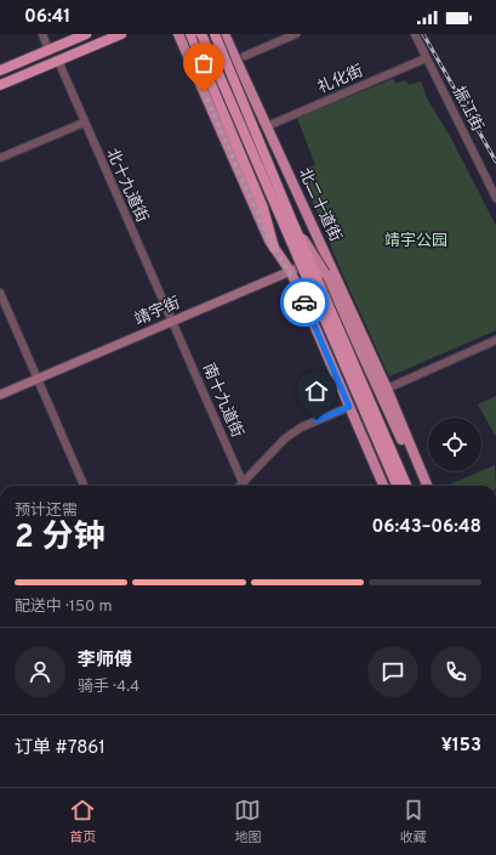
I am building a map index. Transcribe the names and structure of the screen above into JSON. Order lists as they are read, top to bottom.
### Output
{
  "streets": {
    "main road": ["北二十道街", "靖宇街"],
    "street": [
      "礼化街",
      "振江街",
      "北十九道街",
      "南十九道街"
    ]
  },
  "crossings": [
    ["礼化街", "振江街"],
    ["礼化街", "北二十道街"],
    ["北十九道街", "靖宇街"],
    ["北十九道街", "南十九道街"],
    ["北二十道街", "靖宇街"],
    ["靖宇街", "南十九道街"]
  ],
  "parks": ["靖宇公园"],
  "page": {
    "status": "06:41",
    "heading": ["2 分钟", "预计还需", "06:43–06:48"],
    "panel": [
      "李师傅",
      "骑手 · 4.4",
      "订单 #7861",
      "¥153"
    ],
    "bar": "配送中 · 150 m",
    "tabs": ["首页", "地图", "收藏"]
  }
}
